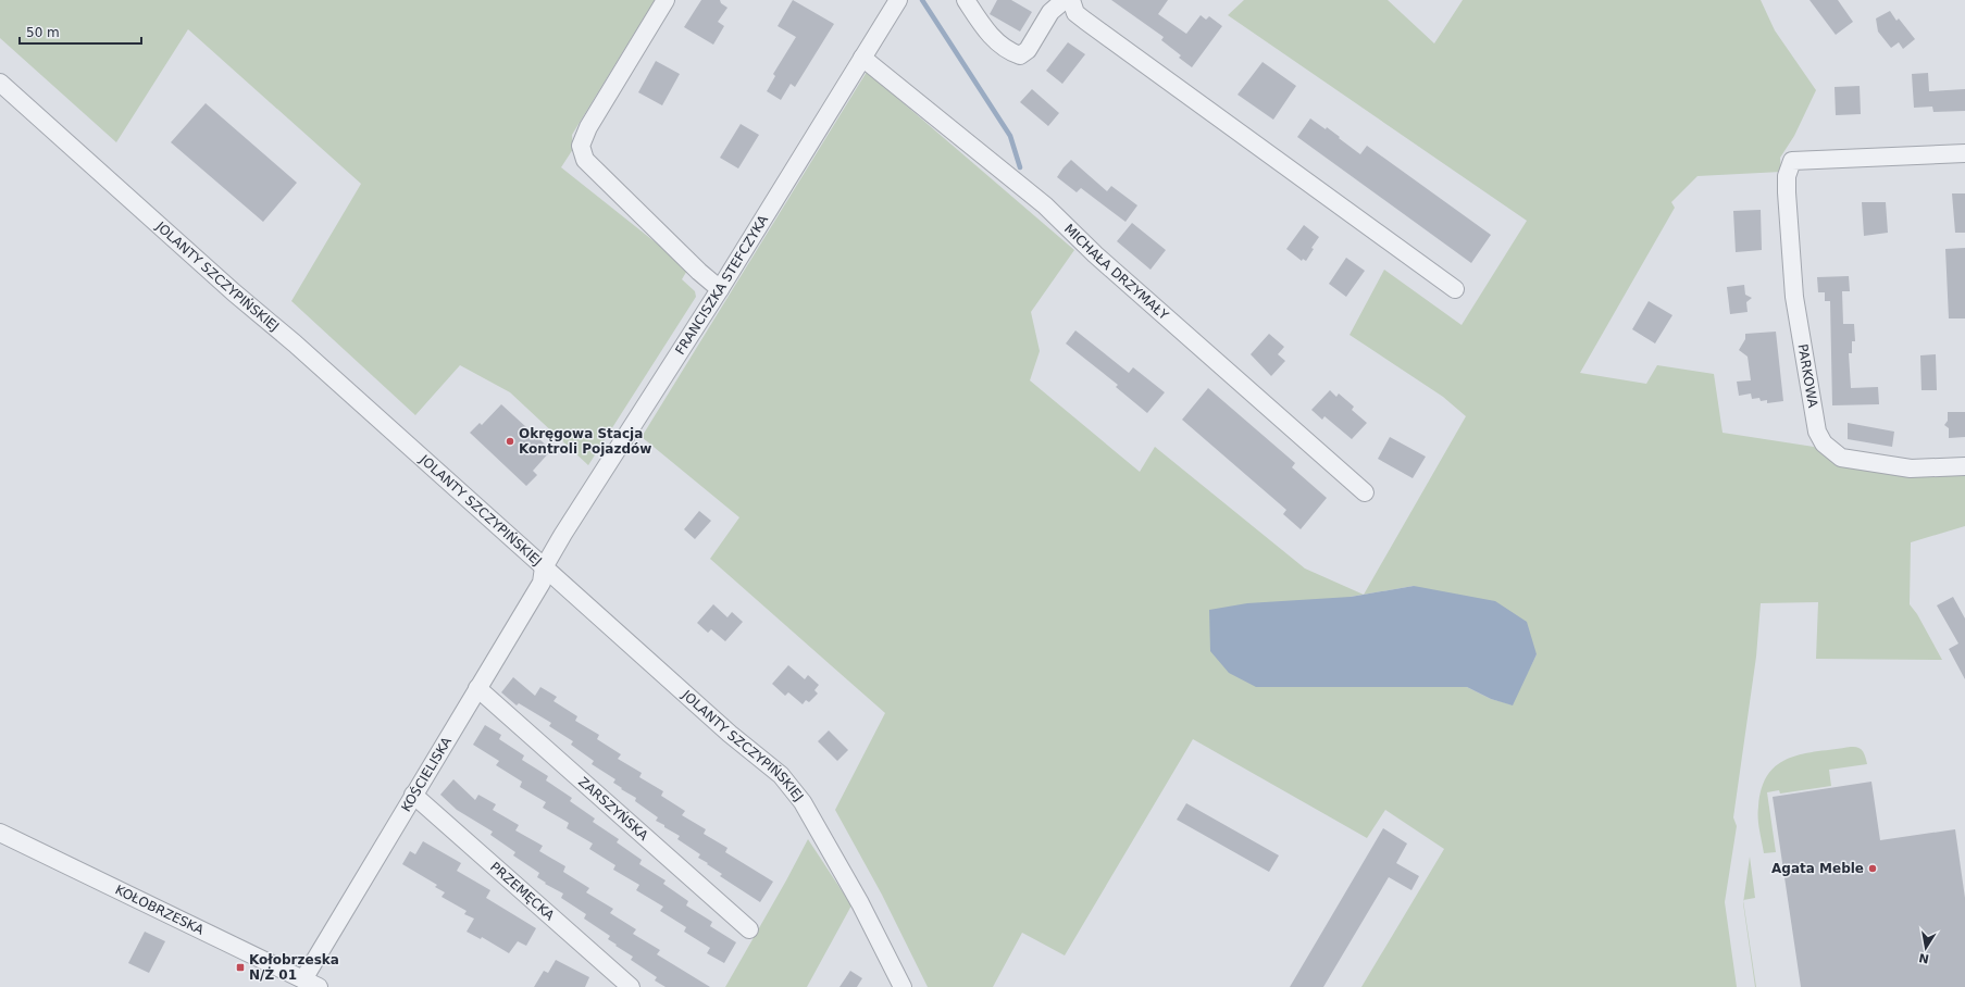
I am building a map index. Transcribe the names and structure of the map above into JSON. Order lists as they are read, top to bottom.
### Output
{
  "streets": {
    "street": [
      "MICHAŁA DRZYMAŁY",
      "JOLANTY SZCZYPIŃSKIEJ",
      "FRANCISZKA STEFCZYKA",
      "PARKOWA",
      "KOŚCIELISKA",
      "ZARSZYŃSKA",
      "PRZEMĘCKA",
      "KOŁOBRZESKA"
    ]
  },
  "crossings": [
    ["MICHAŁA DRZYMAŁY", "FRANCISZKA STEFCZYKA"],
    ["JOLANTY SZCZYPIŃSKIEJ", "FRANCISZKA STEFCZYKA"],
    ["JOLANTY SZCZYPIŃSKIEJ", "KOŚCIELISKA"],
    ["FRANCISZKA STEFCZYKA", "KOŚCIELISKA"],
    ["KOŚCIELISKA", "ZARSZYŃSKA"],
    ["KOŚCIELISKA", "PRZEMĘCKA"],
    ["KOŚCIELISKA", "KOŁOBRZESKA"]
  ],
  "places": {
    "other": ["Okręgowa Stacja Kontroli Pojazdów", "Agata Meble"],
    "transit": ["Kołobrzeska N/Ż 01"]
  },
  "scale_bar": "50 m",
  "north": "bottom"
}
